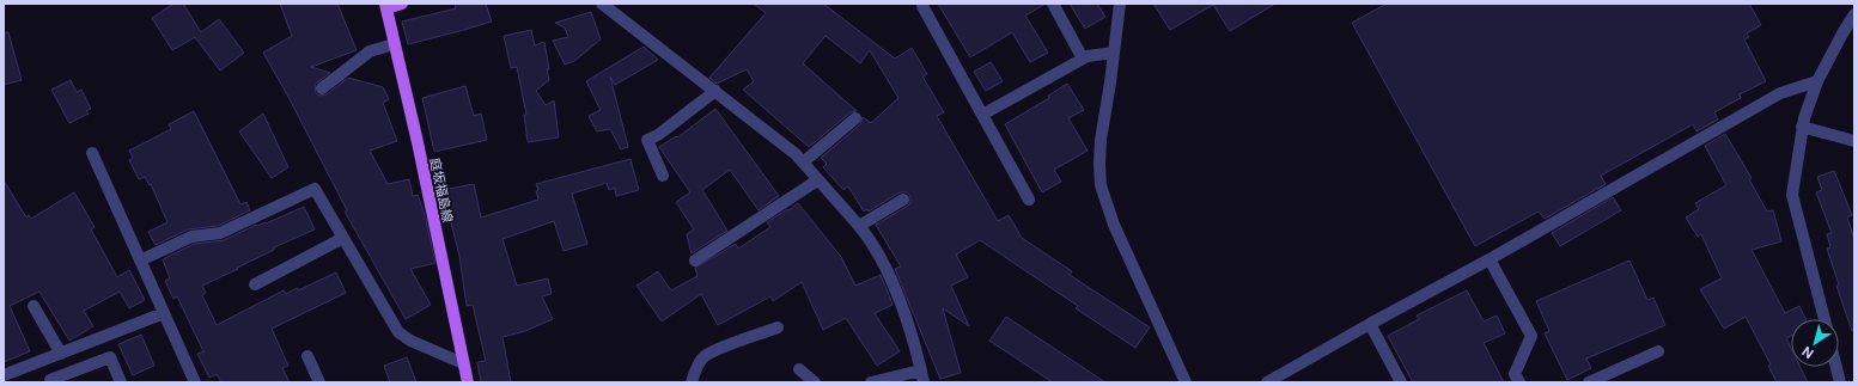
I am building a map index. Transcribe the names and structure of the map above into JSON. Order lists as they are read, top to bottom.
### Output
{
  "streets": {
    "main road": ["庭坂福島線"]
  },
  "north": "bottom left"
}
